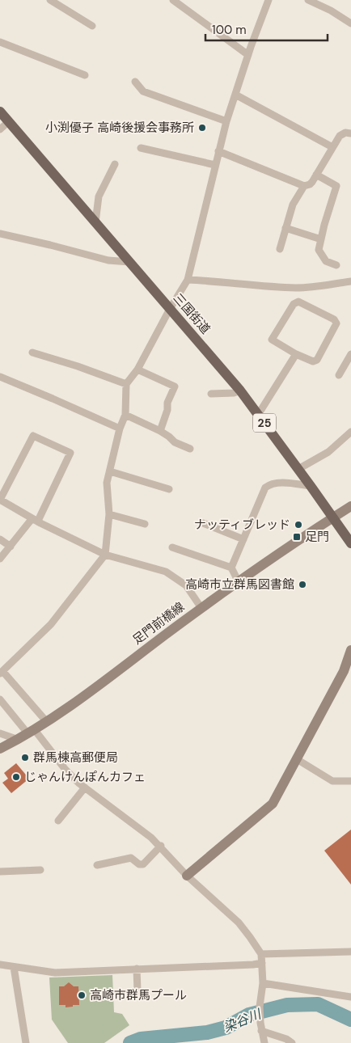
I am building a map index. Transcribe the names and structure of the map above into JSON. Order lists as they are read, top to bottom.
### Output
{
  "streets": {
    "main road": ["三国街道", "25", "足門前橋線"]
  },
  "crossings": [
    ["三国街道", "足門前橋線"]
  ],
  "water": ["染谷川"],
  "places": {
    "other": [
      "小渕優子 高崎後援会事務所",
      "ナッティブレッド",
      "高崎市立群馬図書館",
      "群馬棟高郵便局",
      "じゃんけんぽんカフェ",
      "高崎市群馬プール"
    ],
    "transit": ["足門"]
  },
  "scale_bar": "100 m"
}
